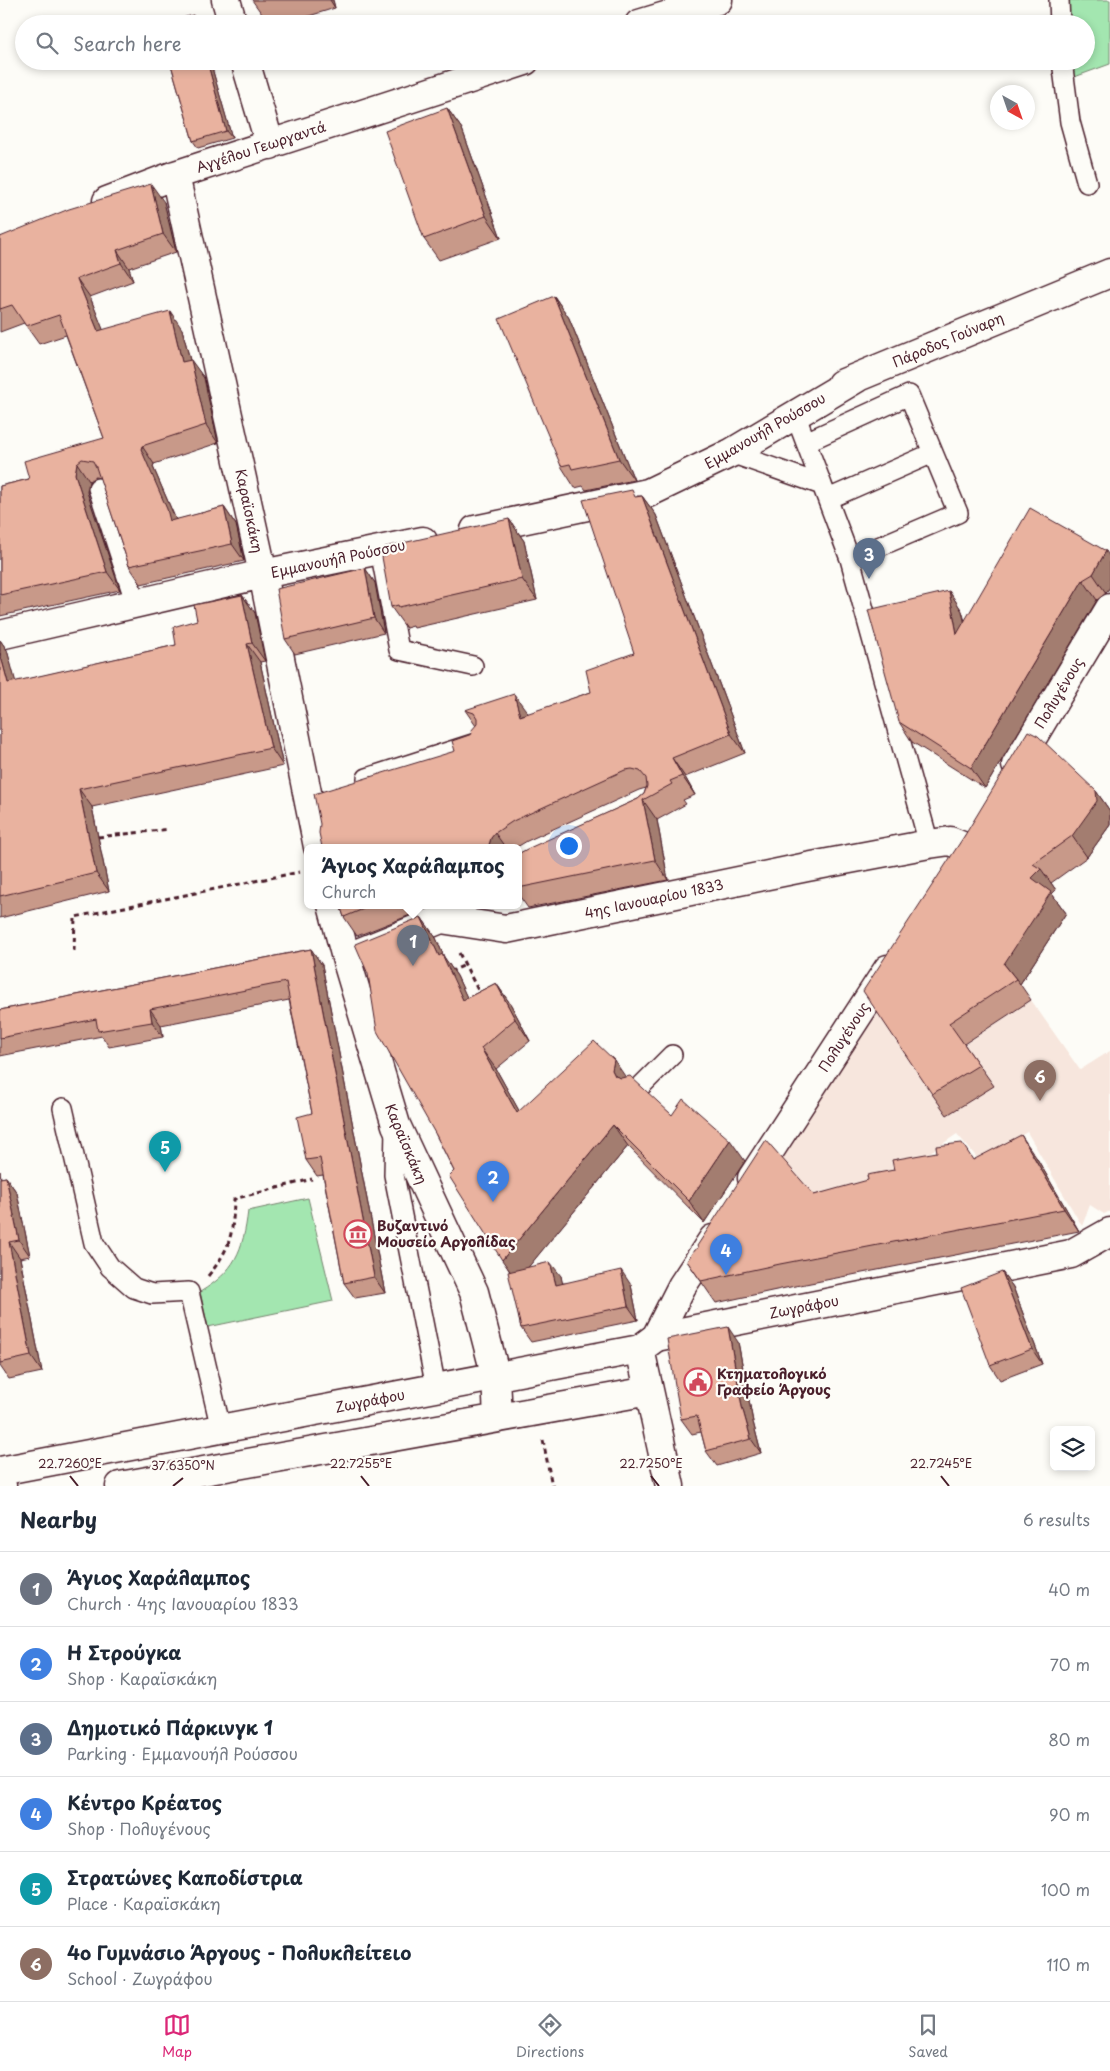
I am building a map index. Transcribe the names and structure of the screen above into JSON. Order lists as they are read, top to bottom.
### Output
{
  "streets": {
    "street": [
      "Αγγέλου Γεωργαντά",
      "Πάροδος Γούναρη",
      "Εμμανουήλ Ρούσσου",
      "Καραϊσκάκη",
      "Πολυγένους",
      "4ης Ιανουαρίου 1833",
      "Ζωγράφου"
    ]
  },
  "crossings": [
    ["Αγγέλου Γεωργαντά", "Καραϊσκάκη"],
    ["Πάροδος Γούναρη", "Εμμανουήλ Ρούσσου"],
    ["Εμμανουήλ Ρούσσου", "Καραϊσκάκη"],
    ["Καραϊσκάκη", "Ζωγράφου"]
  ],
  "places": {
    "museum": ["Βυζαντινό Μουσείο Αργολίδας"],
    "public building": ["Κτηματολογικό Γραφείο Άργους"]
  },
  "north": "bottom right",
  "page": {
    "search": "Search here",
    "pins": [
      "3",
      "1",
      "6",
      "5",
      "2",
      "4"
    ],
    "popup": ["Άγιος Χαράλαμπος", "Church"],
    "heading": ["Nearby", "6 results"],
    "list": [
      {
        "mark": "1",
        "name": "Άγιος Χαράλαμπος",
        "note": "Church · 4ης Ιανουαρίου 1833",
        "value": "40 m"
      },
      {
        "mark": "2",
        "name": "Η Στρούγκα",
        "note": "Shop · Καραϊσκάκη",
        "value": "70 m"
      },
      {
        "mark": "3",
        "name": "Δημοτικό Πάρκινγκ 1",
        "note": "Parking · Εμμανουήλ Ρούσσου",
        "value": "80 m"
      },
      {
        "mark": "4",
        "name": "Κέντρο Κρέατος",
        "note": "Shop · Πολυγένους",
        "value": "90 m"
      },
      {
        "mark": "5",
        "name": "Στρατώνες Καποδίστρια",
        "note": "Place · Καραϊσκάκη",
        "value": "100 m"
      },
      {
        "mark": "6",
        "name": "4ο Γυμνάσιο Άργους - Πολυκλείτειο",
        "note": "School · Ζωγράφου",
        "value": "110 m"
      }
    ],
    "nav": ["Map", "Directions", "Saved"]
  },
  "coordinates": [
    "22.7260°E",
    "22.7255°E",
    "22.7250°E",
    "22.7245°E",
    "37.6350°N"
  ]
}
